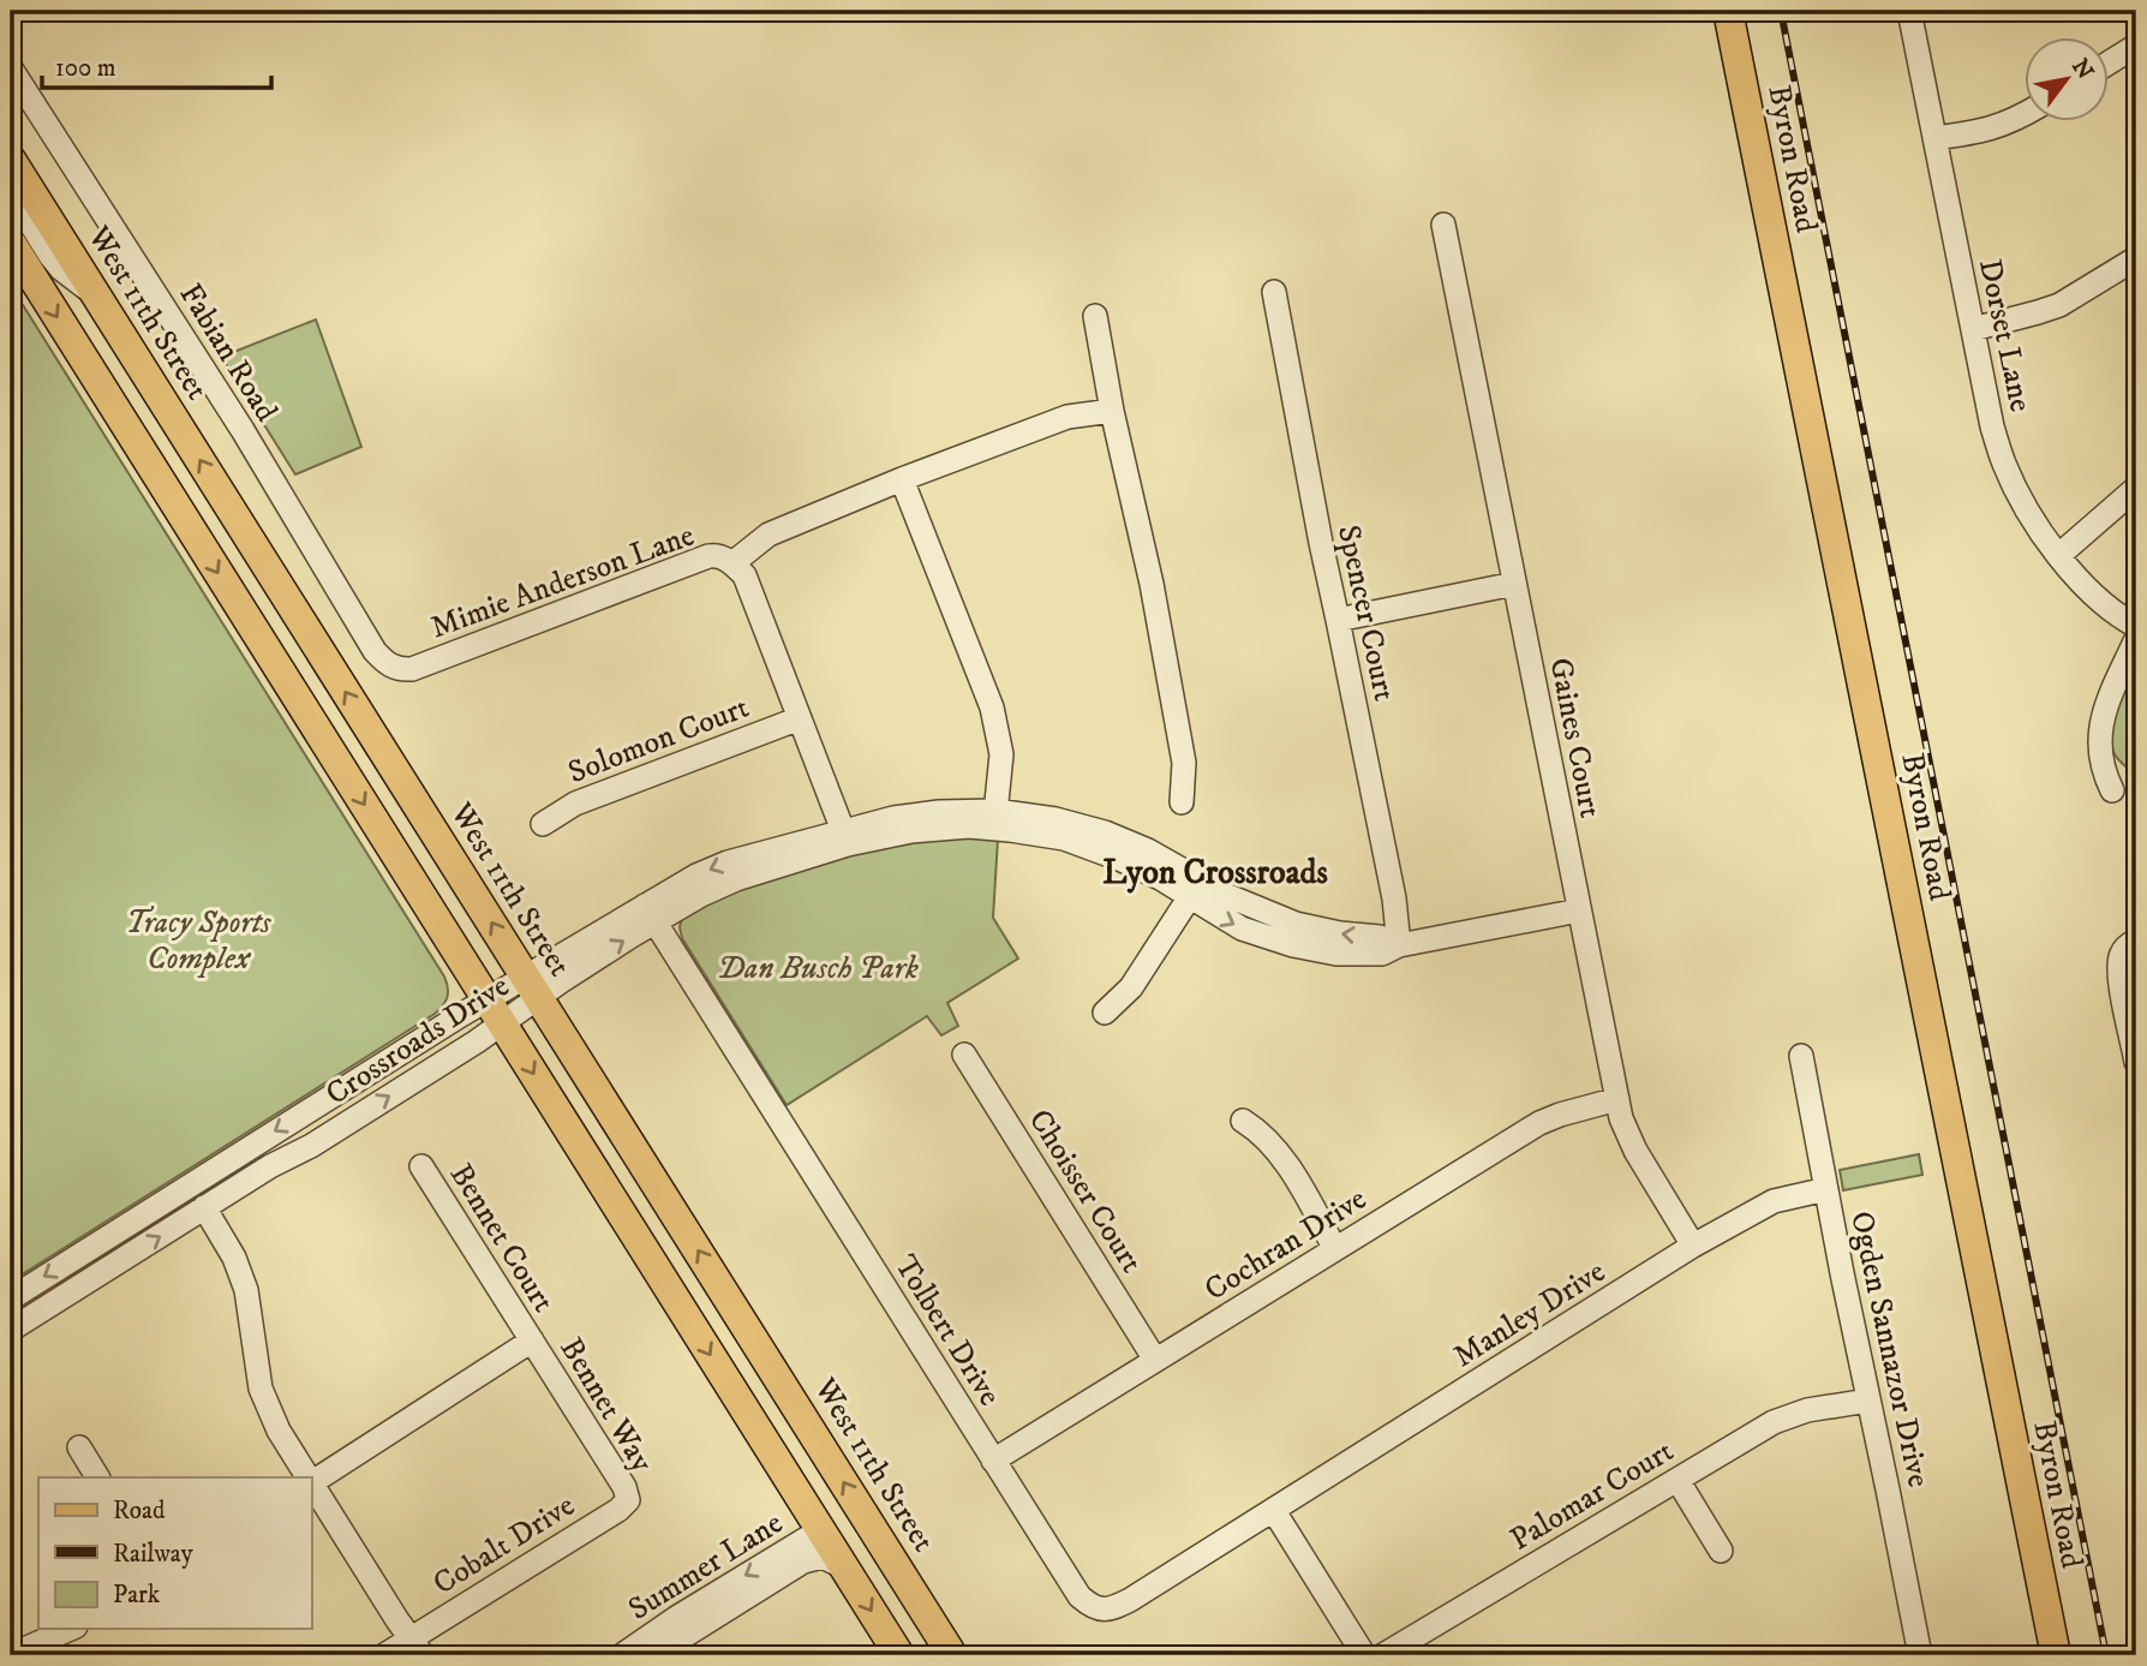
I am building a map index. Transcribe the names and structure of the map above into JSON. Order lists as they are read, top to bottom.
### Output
{
  "streets": {
    "main road": ["Byron Road", "West 11th Street"],
    "street": [
      "Dorset Lane",
      "Fabian Road",
      "Mimie Anderson Lane",
      "Spencer Court",
      "Gaines Court",
      "Solomon Court",
      "Crossroads Drive",
      "Choisser Court",
      "Bennet Court",
      "Cochran Drive",
      "Manley Drive",
      "Tolbert Drive",
      "Ogden Sannazor Drive",
      "Bennet Way",
      "Palomar Court",
      "Cobalt Drive",
      "Summer Lane"
    ]
  },
  "crossings": [
    ["West 11th Street", "Crossroads Drive"],
    ["Fabian Road", "Mimie Anderson Lane"],
    ["Mimie Anderson Lane", "Solomon Court"],
    ["Mimie Anderson Lane", "Crossroads Drive"],
    ["Spencer Court", "Crossroads Drive"],
    ["Gaines Court", "Crossroads Drive"],
    ["Gaines Court", "Cochran Drive"],
    ["Gaines Court", "Manley Drive"],
    ["Crossroads Drive", "Tolbert Drive"],
    ["Choisser Court", "Cochran Drive"],
    ["Bennet Court", "Bennet Way"],
    ["Cochran Drive", "Tolbert Drive"],
    ["Manley Drive", "Tolbert Drive"],
    ["Manley Drive", "Ogden Sannazor Drive"],
    ["Ogden Sannazor Drive", "Palomar Court"],
    ["Bennet Way", "Cobalt Drive"]
  ],
  "districts": ["Lyon Crossroads"],
  "parks": ["Tracy Sports Complex", "Dan Busch Park"],
  "legend": ["Road", "Railway", "Park"],
  "scale_bar": "100 m",
  "north": "top right"
}
